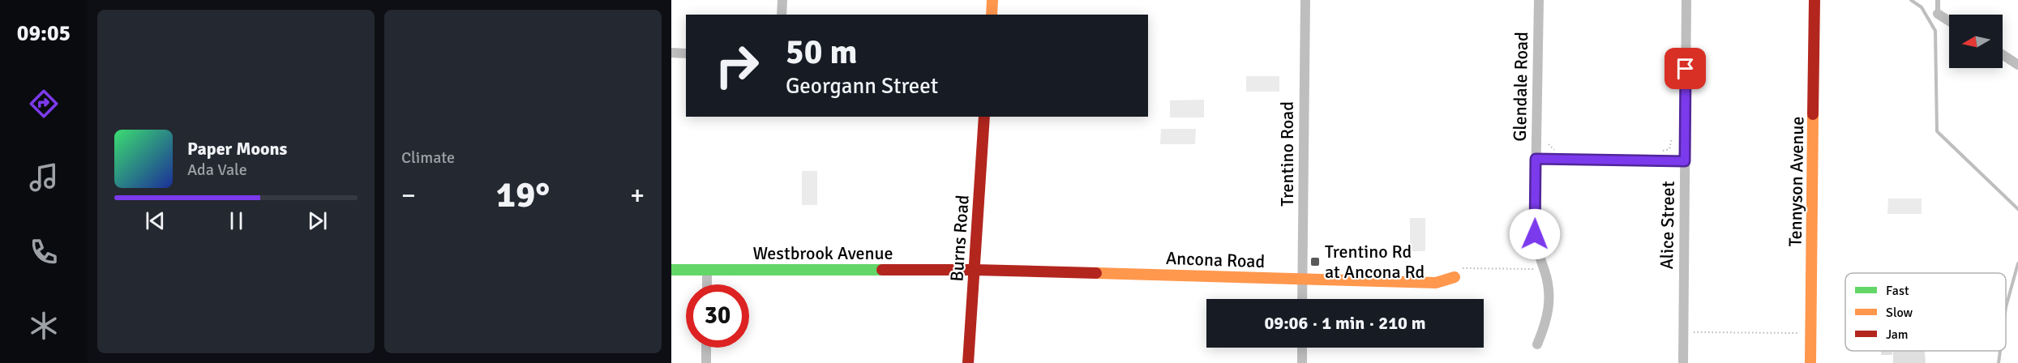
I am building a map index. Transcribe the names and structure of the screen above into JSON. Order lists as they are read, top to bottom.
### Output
{
  "streets": {
    "street": [
      "Glendale Road",
      "Trentino Road",
      "Tennyson Avenue",
      "Alice Street",
      "Burns Road",
      "Westbrook Avenue",
      "Ancona Road"
    ]
  },
  "crossings": [
    ["Trentino Road", "Ancona Road"],
    ["Burns Road", "Westbrook Avenue"],
    ["Burns Road", "Ancona Road"],
    ["Westbrook Avenue", "Ancona Road"]
  ],
  "places": {
    "transit": ["Trentino Rd at Ancona Rd"]
  },
  "legend": ["Fast", "Slow", "Jam"],
  "north": "left",
  "page": {
    "tabs": "09:05",
    "tile": "Climate",
    "turn": ["50 m", "Georgann Street"],
    "song": ["Paper Moons", "Ada Vale"],
    "heat": ["−", "19°", "+"],
    "limit": "30",
    "trip": "09:06 · 1 min · 210 m"
  }
}
